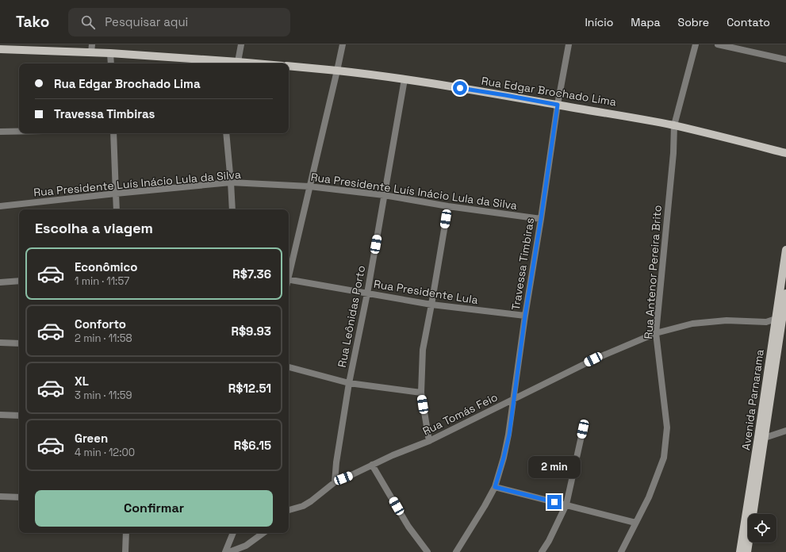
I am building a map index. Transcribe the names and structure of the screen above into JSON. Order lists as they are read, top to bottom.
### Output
{
  "streets": {
    "main road": ["Rua Edgar Brochado Lima", "Avenida Parnarama"],
    "street": [
      "Rua Presidente Luís Inácio Lula da Silva",
      "Travessa Timbiras",
      "Rua Antenor Pereira Brito",
      "Rua Presidente Lula",
      "Rua Leônidas Porto",
      "Rua Tomás Feio"
    ]
  },
  "crossings": [
    ["Rua Edgar Brochado Lima", "Travessa Timbiras"],
    ["Rua Edgar Brochado Lima", "Rua Antenor Pereira Brito"],
    ["Rua Edgar Brochado Lima", "Rua Leônidas Porto"],
    ["Rua Presidente Luís Inácio Lula da Silva", "Travessa Timbiras"],
    ["Rua Presidente Luís Inácio Lula da Silva", "Rua Leônidas Porto"],
    ["Travessa Timbiras", "Rua Presidente Lula"],
    ["Travessa Timbiras", "Rua Tomás Feio"],
    ["Rua Antenor Pereira Brito", "Rua Tomás Feio"],
    ["Rua Presidente Lula", "Rua Leônidas Porto"],
    ["Rua Leônidas Porto", "Rua Tomás Feio"],
    ["Avenida Parnarama", "Rua Tomás Feio"]
  ],
  "page": {
    "header": "Tako",
    "search": "Pesquisar aqui",
    "nav": [
      "Início",
      "Mapa",
      "Sobre",
      "Contato"
    ],
    "banner": ["Rua Edgar Brochado Lima", "Travessa Timbiras"],
    "heading": "Escolha a viagem",
    "list": [
      {
        "name": "Econômico",
        "note": "1 min · 11:57",
        "value": "R$7.36"
      },
      {
        "name": "Conforto",
        "note": "2 min · 11:58",
        "value": "R$9.93"
      },
      {
        "name": "XL",
        "note": "3 min · 11:59",
        "value": "R$12.51"
      },
      {
        "name": "Green",
        "note": "4 min · 12:00",
        "value": "R$6.15"
      }
    ],
    "bubble": "2 min",
    "buttons": "Confirmar"
  }
}
